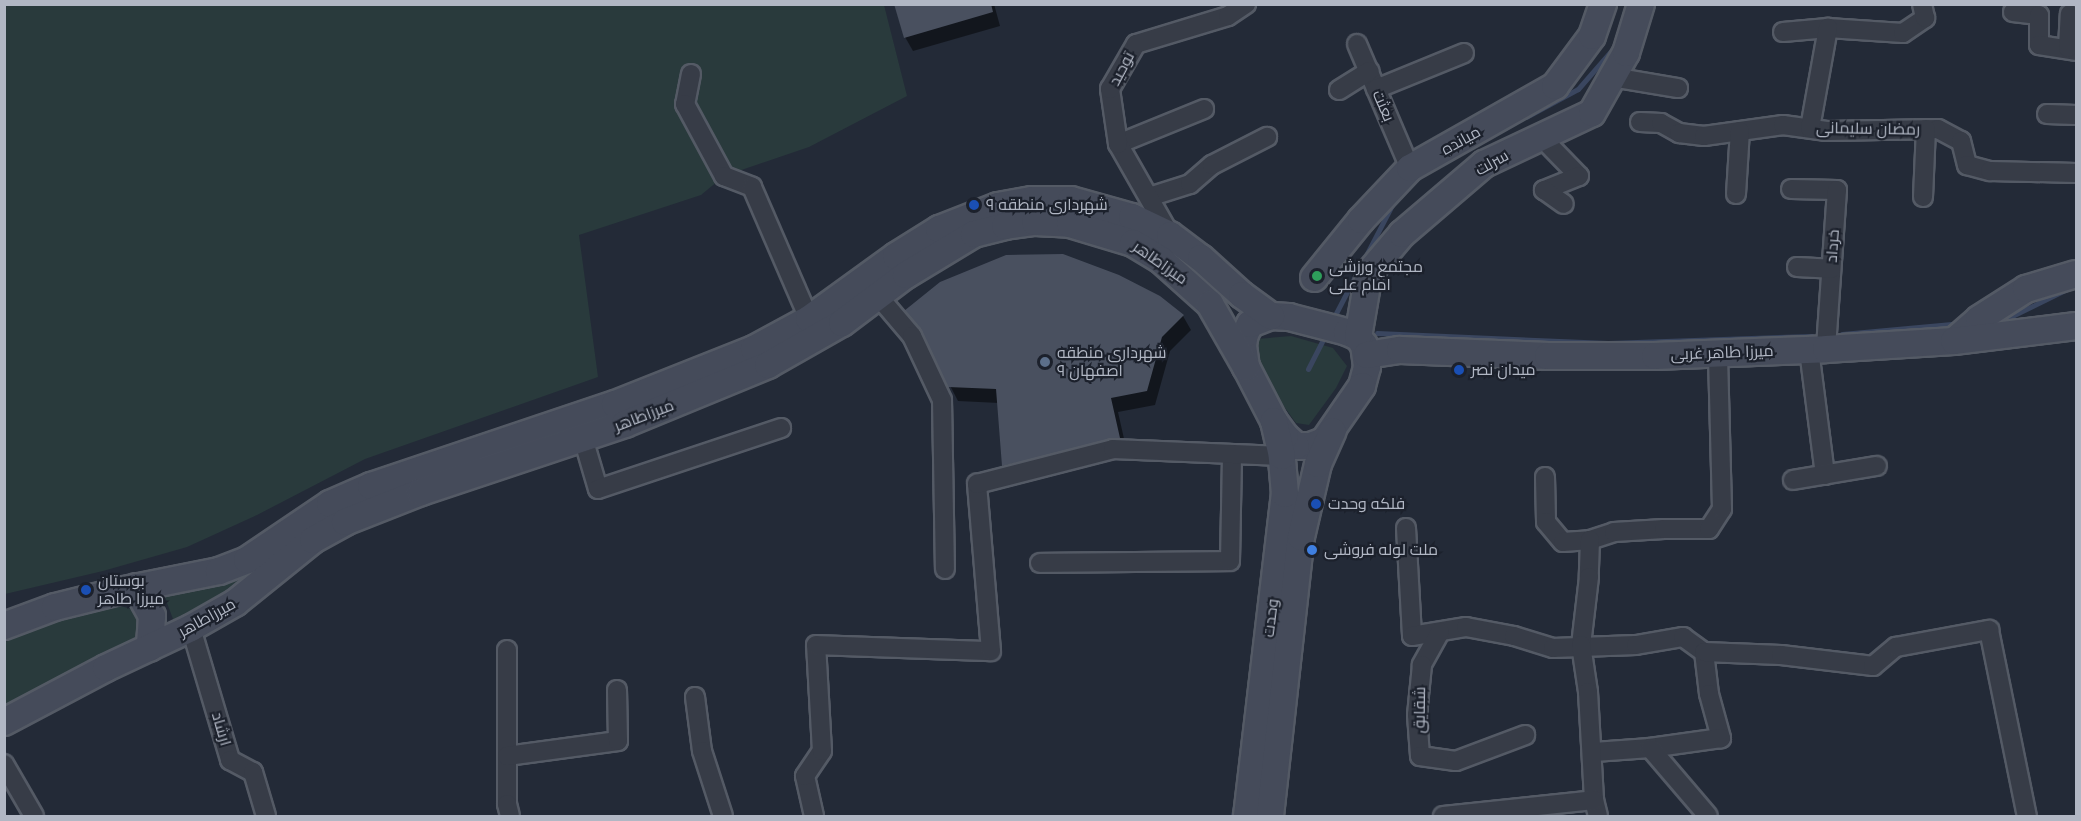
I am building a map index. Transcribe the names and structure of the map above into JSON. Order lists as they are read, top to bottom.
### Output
{
  "streets": {
    "main road": [
      "میانده",
      "سرلت",
      "میرزاطاهر",
      "میرزا طاهر غربی",
      "وحدت"
    ],
    "street": [
      "توحید",
      "بعثت",
      "رمضان سلیمانی",
      "خرداد",
      "شقایق",
      "ارشاد"
    ]
  },
  "crossings": [
    ["توحید", "میرزاطاهر"],
    ["بعثت", "میانده"],
    ["میانده", "سرلت"],
    ["خرداد", "میرزا طاهر غربی"],
    ["میرزاطاهر", "میرزا طاهر غربی"],
    ["میرزاطاهر", "وحدت"],
    ["میرزاطاهر", "ارشاد"],
    ["میرزا طاهر غربی", "وحدت"]
  ],
  "places": [
    "شهرداری منطقه ۹",
    "مجتمع ورزشی امام علی",
    "شهرداری منطقه ۹ اصفهان",
    "میدان نصر",
    "فلکه وحدت",
    "ملت لوله فروشی",
    "بوستان میرزا طاهر"
  ]
}
